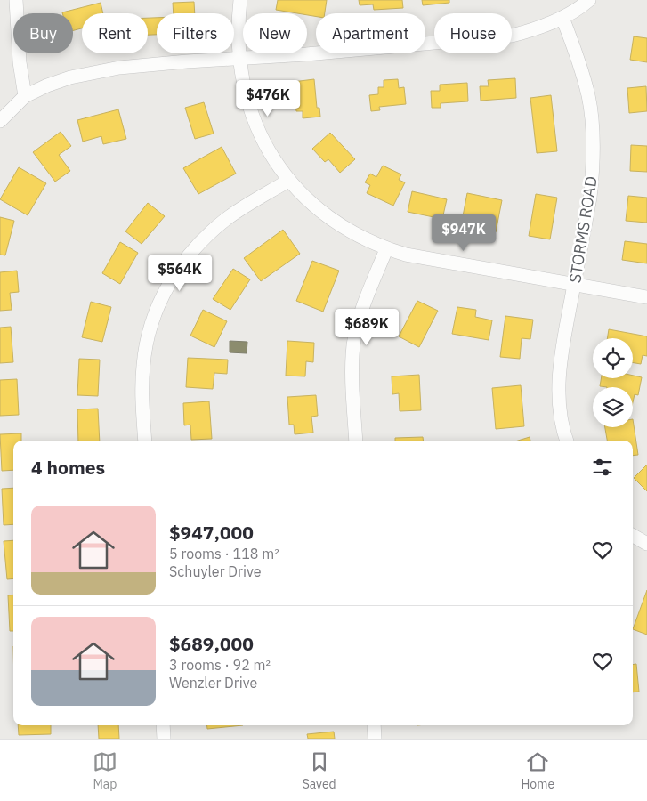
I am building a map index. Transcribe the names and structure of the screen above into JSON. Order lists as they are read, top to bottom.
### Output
{
  "streets": {
    "street": ["STORMS ROAD"]
  },
  "page": {
    "chip": [
      "Buy",
      "Rent",
      "Filters",
      "New",
      "Apartment",
      "House"
    ],
    "price": [
      "$476K",
      "$947K",
      "$564K",
      "$689K"
    ],
    "heading": "4 homes",
    "list": [
      {
        "name": "$947,000",
        "note": "5 rooms · 118 m² · Schuyler Drive"
      },
      {
        "name": "$689,000",
        "note": "3 rooms · 92 m² · Wenzler Drive"
      }
    ],
    "tabs": ["Map", "Saved", "Home"]
  }
}
